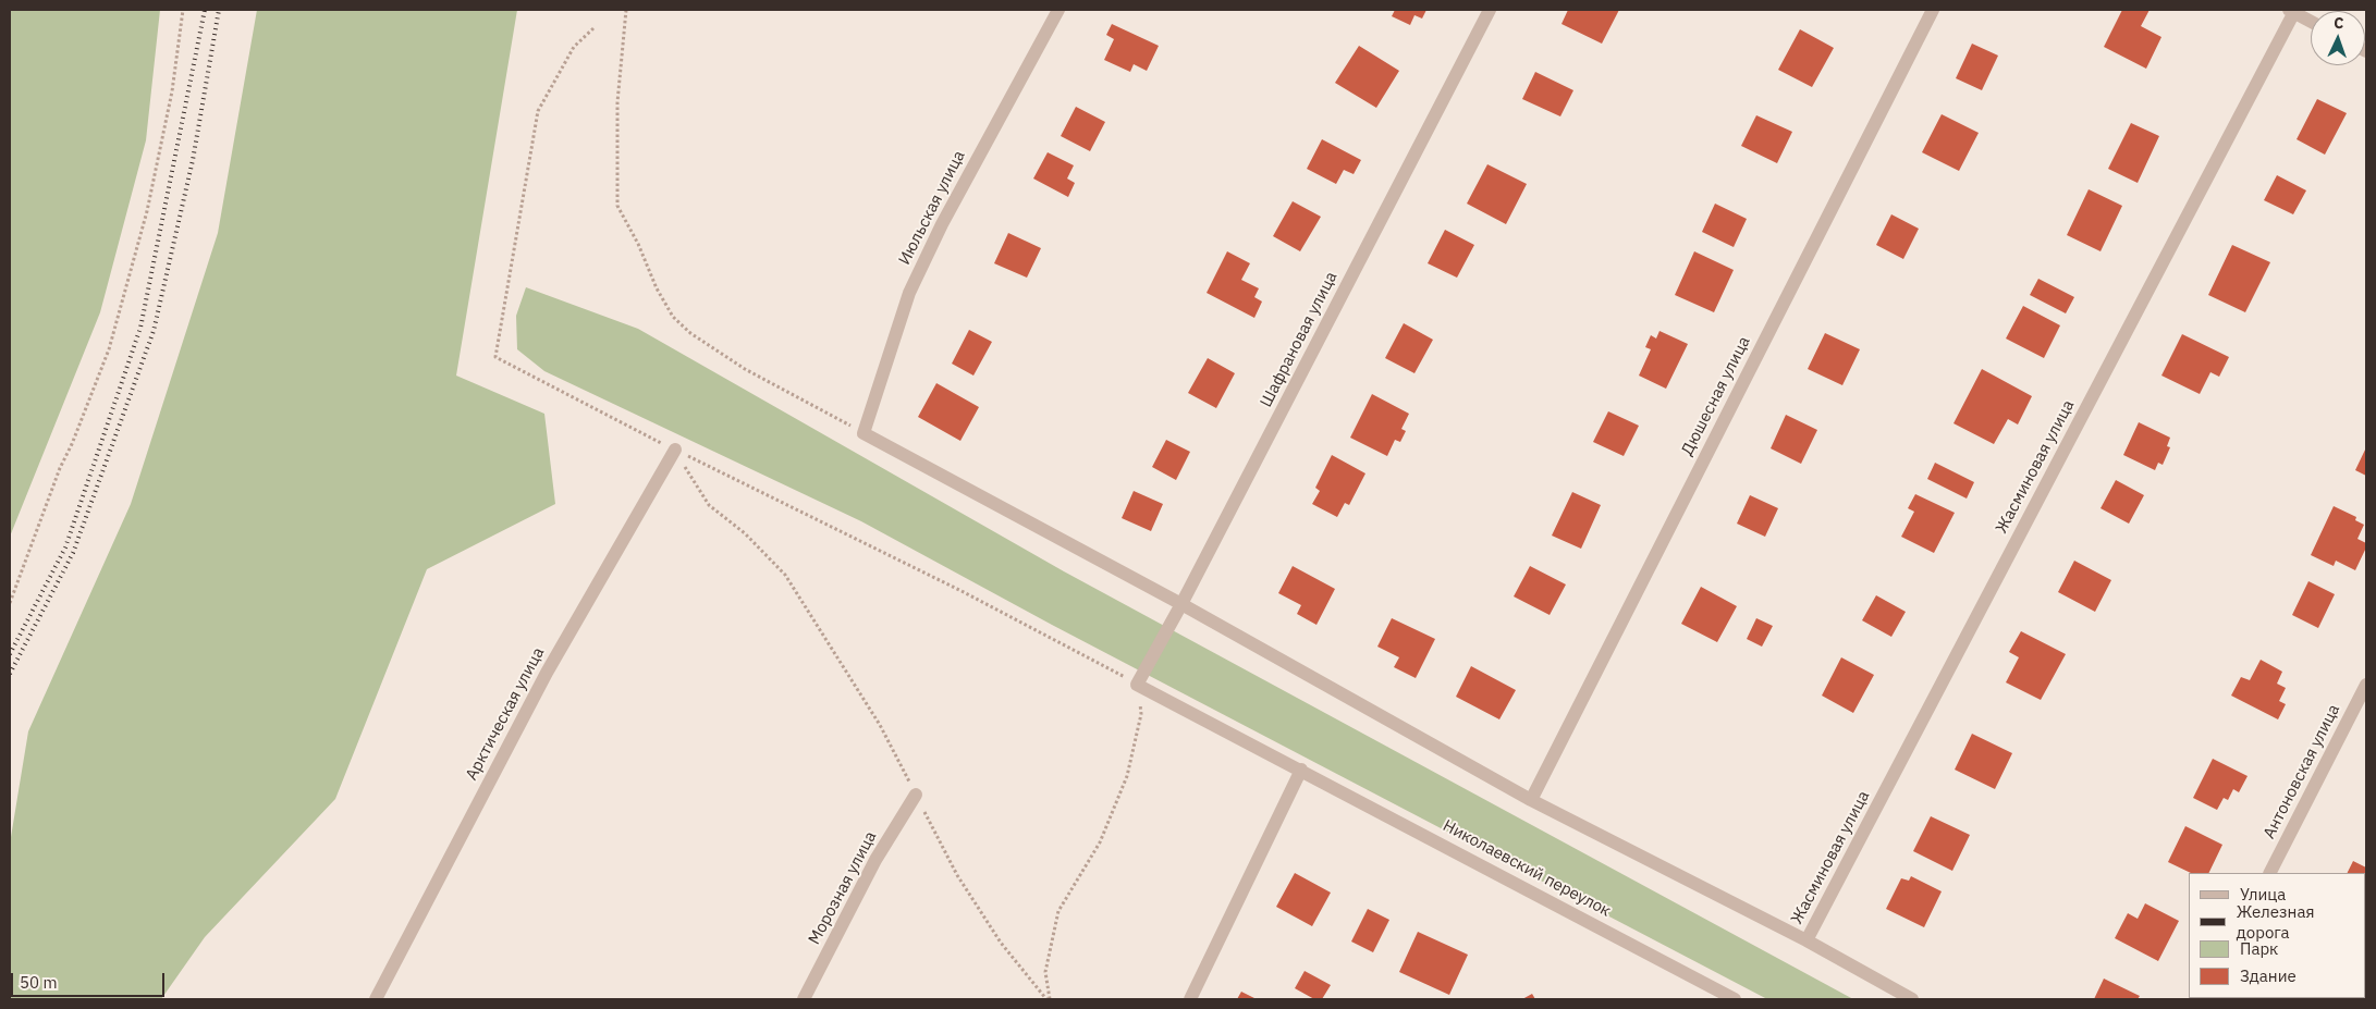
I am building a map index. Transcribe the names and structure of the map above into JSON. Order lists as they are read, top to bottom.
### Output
{
  "streets": {
    "street": [
      "Июльская улица",
      "Шафрановая улица",
      "Дюшесная улица",
      "Жасминовая улица",
      "Арктическая улица",
      "Антоновская улица",
      "Николаевский переулок",
      "Морозная улица"
    ]
  },
  "crossings": [
    ["Шафрановая улица", "Николаевский переулок"]
  ],
  "legend": [
    "Улица",
    "Железная дорога",
    "Парк",
    "Здание"
  ],
  "scale_bar": "50 m",
  "north": "top"
}
